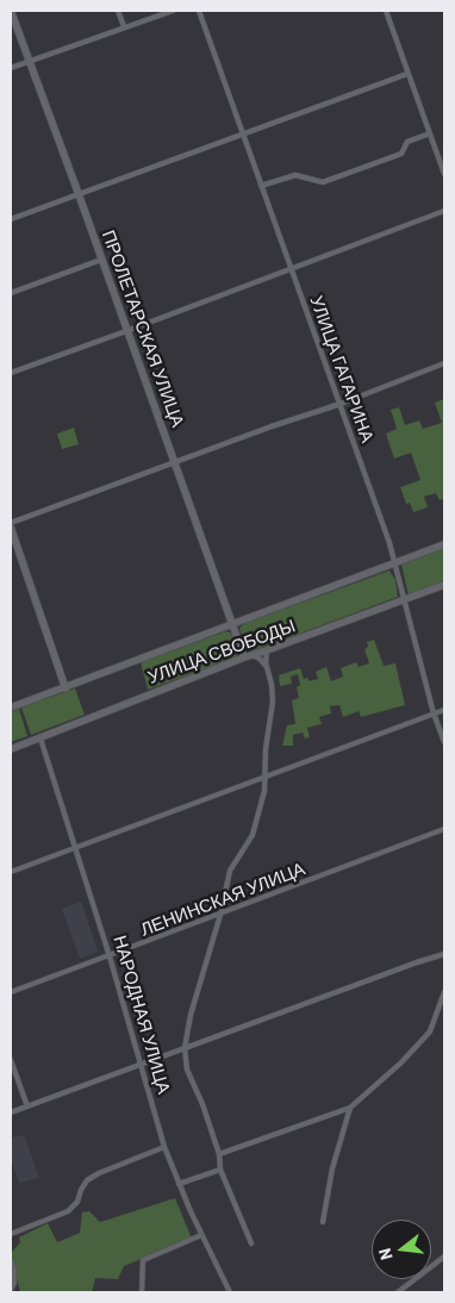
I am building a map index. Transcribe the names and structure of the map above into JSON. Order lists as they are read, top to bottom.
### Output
{
  "streets": {
    "main road": ["ПРОЛЕТАРСКАЯ УЛИЦА", "УЛИЦА СВОБОДЫ"],
    "street": ["УЛИЦА ГАГАРИНА", "ЛЕНИНСКАЯ УЛИЦА", "НАРОДНАЯ УЛИЦА"]
  },
  "crossings": [
    ["ПРОЛЕТАРСКАЯ УЛИЦА", "УЛИЦА СВОБОДЫ"],
    ["УЛИЦА ГАГАРИНА", "УЛИЦА СВОБОДЫ"],
    ["УЛИЦА СВОБОДЫ", "НАРОДНАЯ УЛИЦА"],
    ["ЛЕНИНСКАЯ УЛИЦА", "НАРОДНАЯ УЛИЦА"]
  ],
  "north": "left"
}
